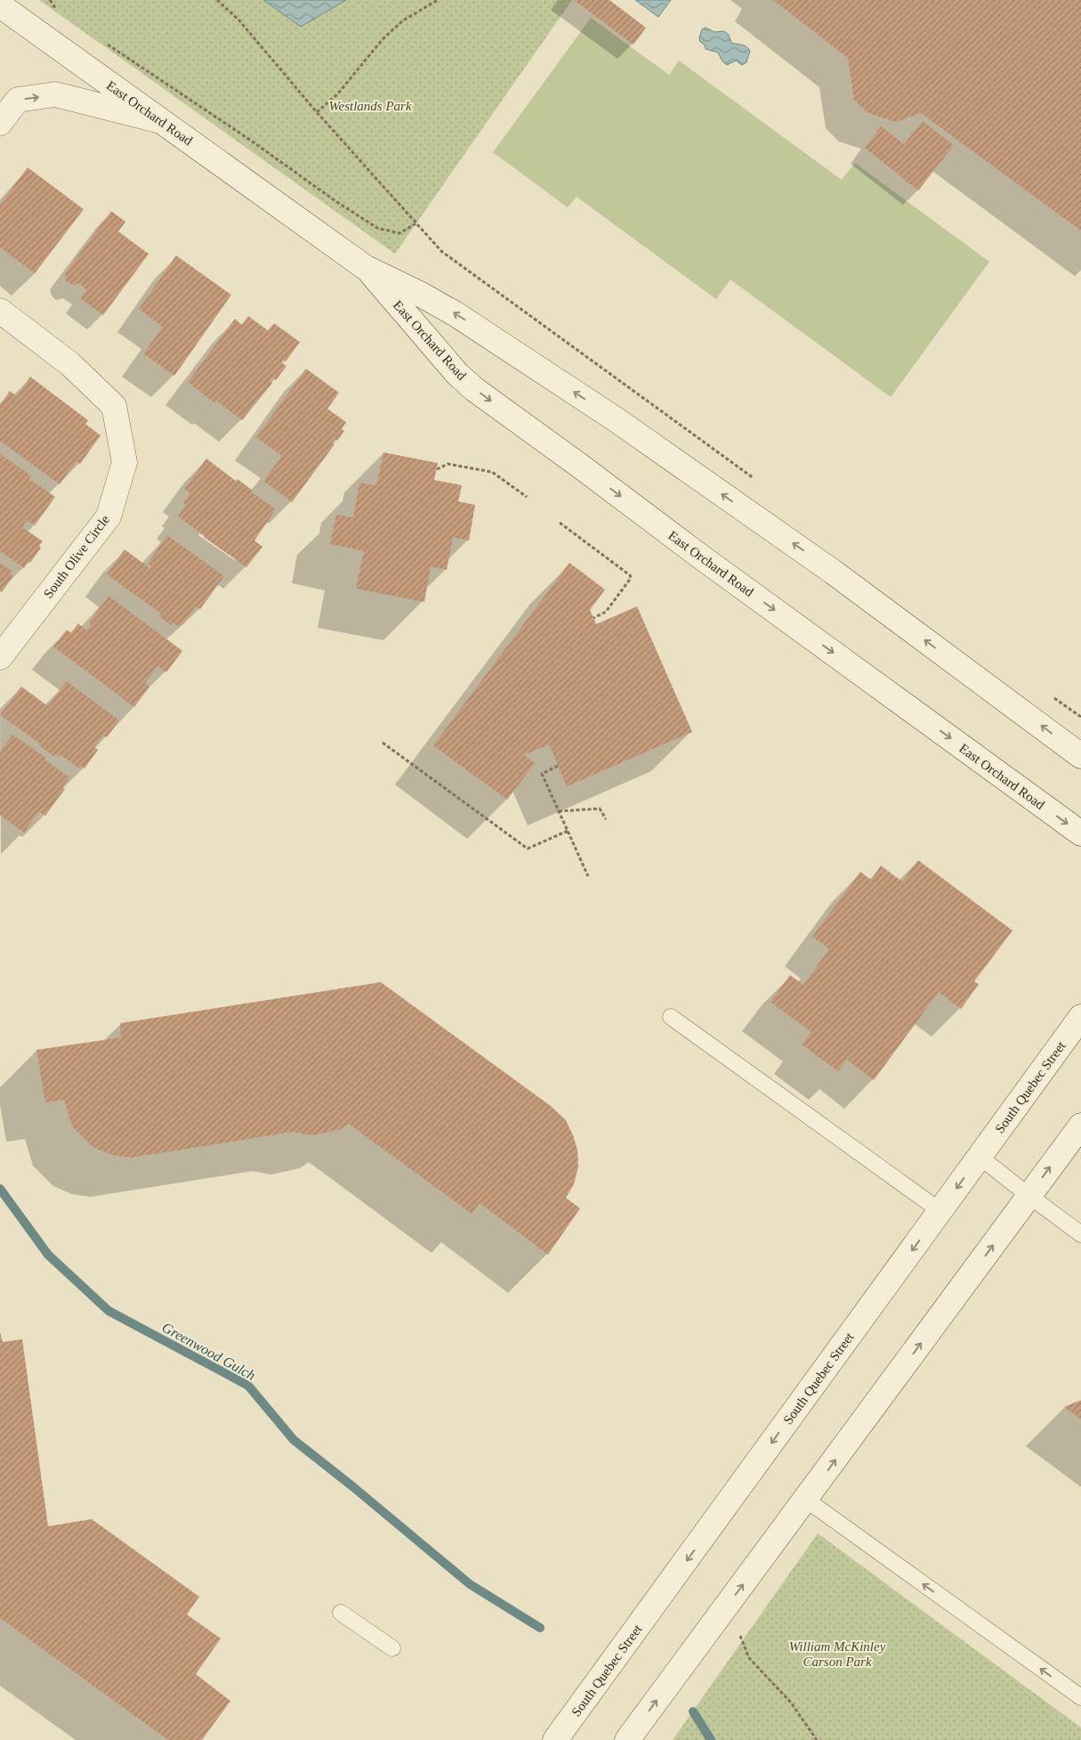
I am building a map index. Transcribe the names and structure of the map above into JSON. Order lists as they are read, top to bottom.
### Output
{
  "streets": {
    "main road": ["East Orchard Road", "South Olive Circle", "South Quebec Street"]
  },
  "water": ["Greenwood Gulch"],
  "parks": ["Westlands Park", "William McKinley Carson Park"]
}
